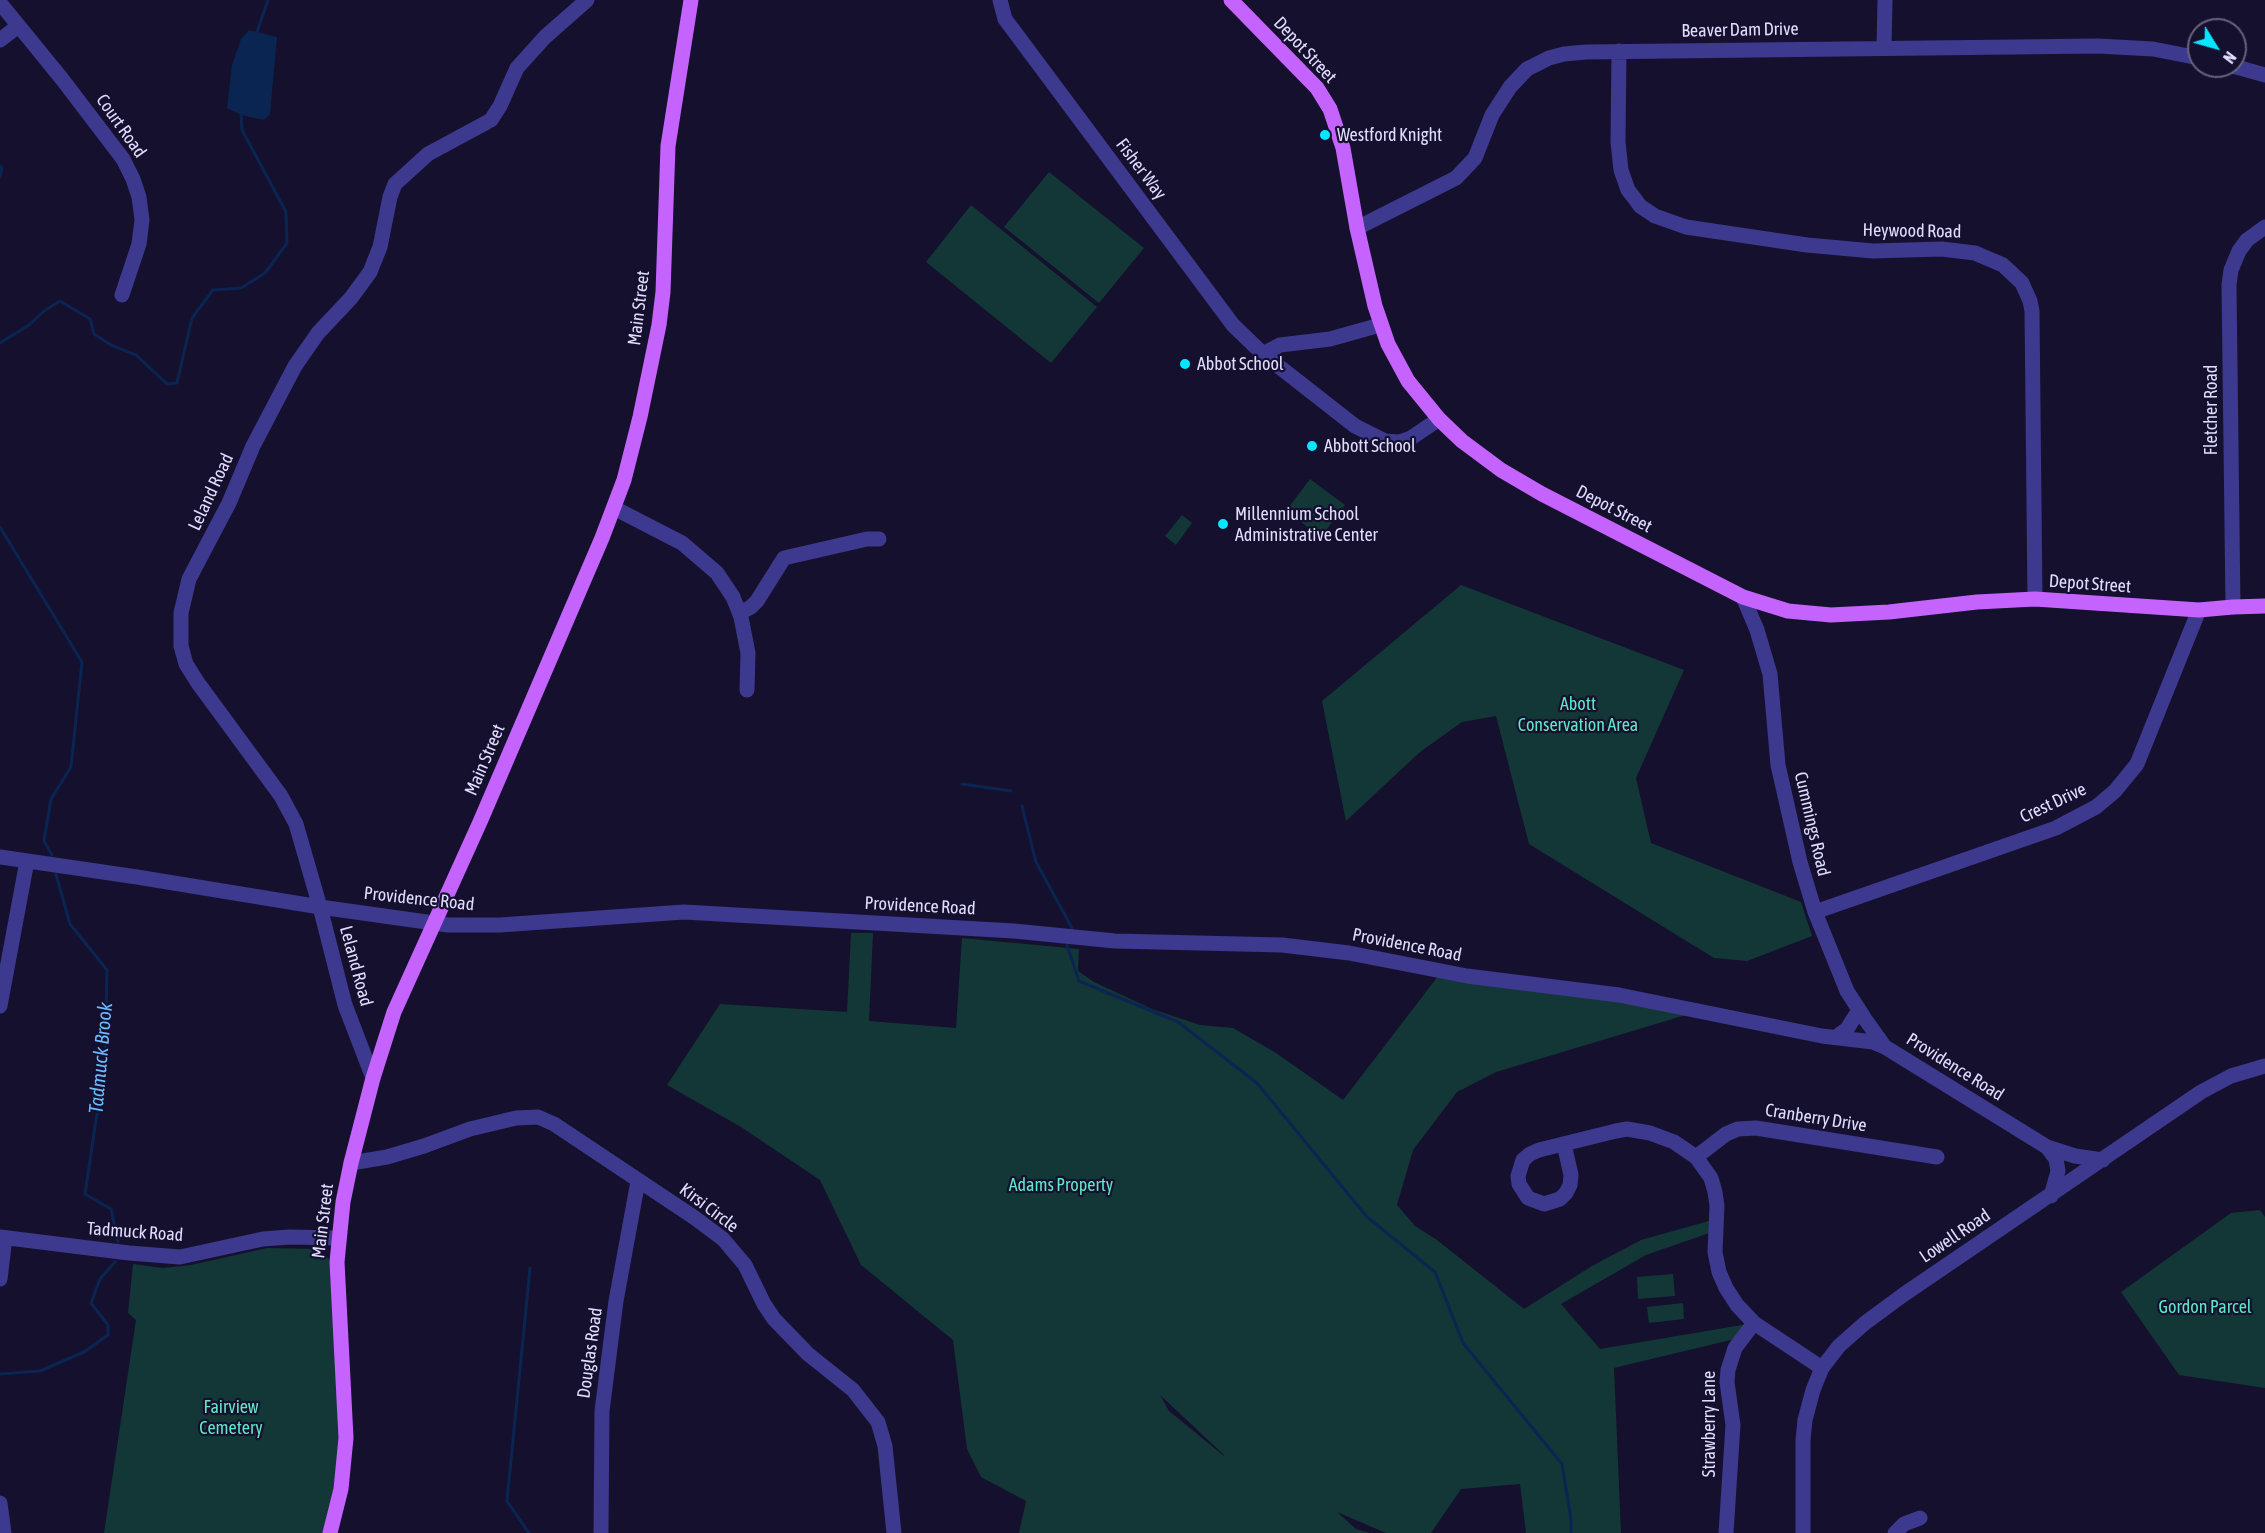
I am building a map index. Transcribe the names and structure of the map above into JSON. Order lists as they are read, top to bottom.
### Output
{
  "streets": {
    "main road": ["Depot Street", "Main Street"],
    "street": [
      "Beaver Dam Drive",
      "Court Road",
      "Fisher Way",
      "Heywood Road",
      "Fletcher Road",
      "Leland Road",
      "Crest Drive",
      "Cummings Road",
      "Providence Road",
      "Cranberry Drive",
      "Kirsi Circle",
      "Tadmuck Road",
      "Lowell Road",
      "Douglas Road",
      "Strawberry Lane"
    ]
  },
  "crossings": [
    ["Beaver Dam Drive", "Depot Street"],
    ["Beaver Dam Drive", "Heywood Road"],
    ["Depot Street", "Fisher Way"],
    ["Depot Street", "Heywood Road"],
    ["Depot Street", "Fletcher Road"],
    ["Depot Street", "Crest Drive"],
    ["Depot Street", "Cummings Road"],
    ["Main Street", "Leland Road"],
    ["Main Street", "Providence Road"],
    ["Main Street", "Kirsi Circle"],
    ["Main Street", "Tadmuck Road"],
    ["Leland Road", "Providence Road"],
    ["Crest Drive", "Cummings Road"],
    ["Cummings Road", "Providence Road"],
    ["Providence Road", "Lowell Road"],
    ["Kirsi Circle", "Douglas Road"]
  ],
  "water": ["Tadmuck Brook"],
  "parks": [
    "Abott Conservation Area",
    "Adams Property",
    "Gordon Parcel",
    "Fairview Cemetery"
  ],
  "places": [
    "Westford Knight",
    "Abbot School",
    "Abbott School",
    "Millennium School Administrative Center"
  ],
  "north": "bottom right"
}
